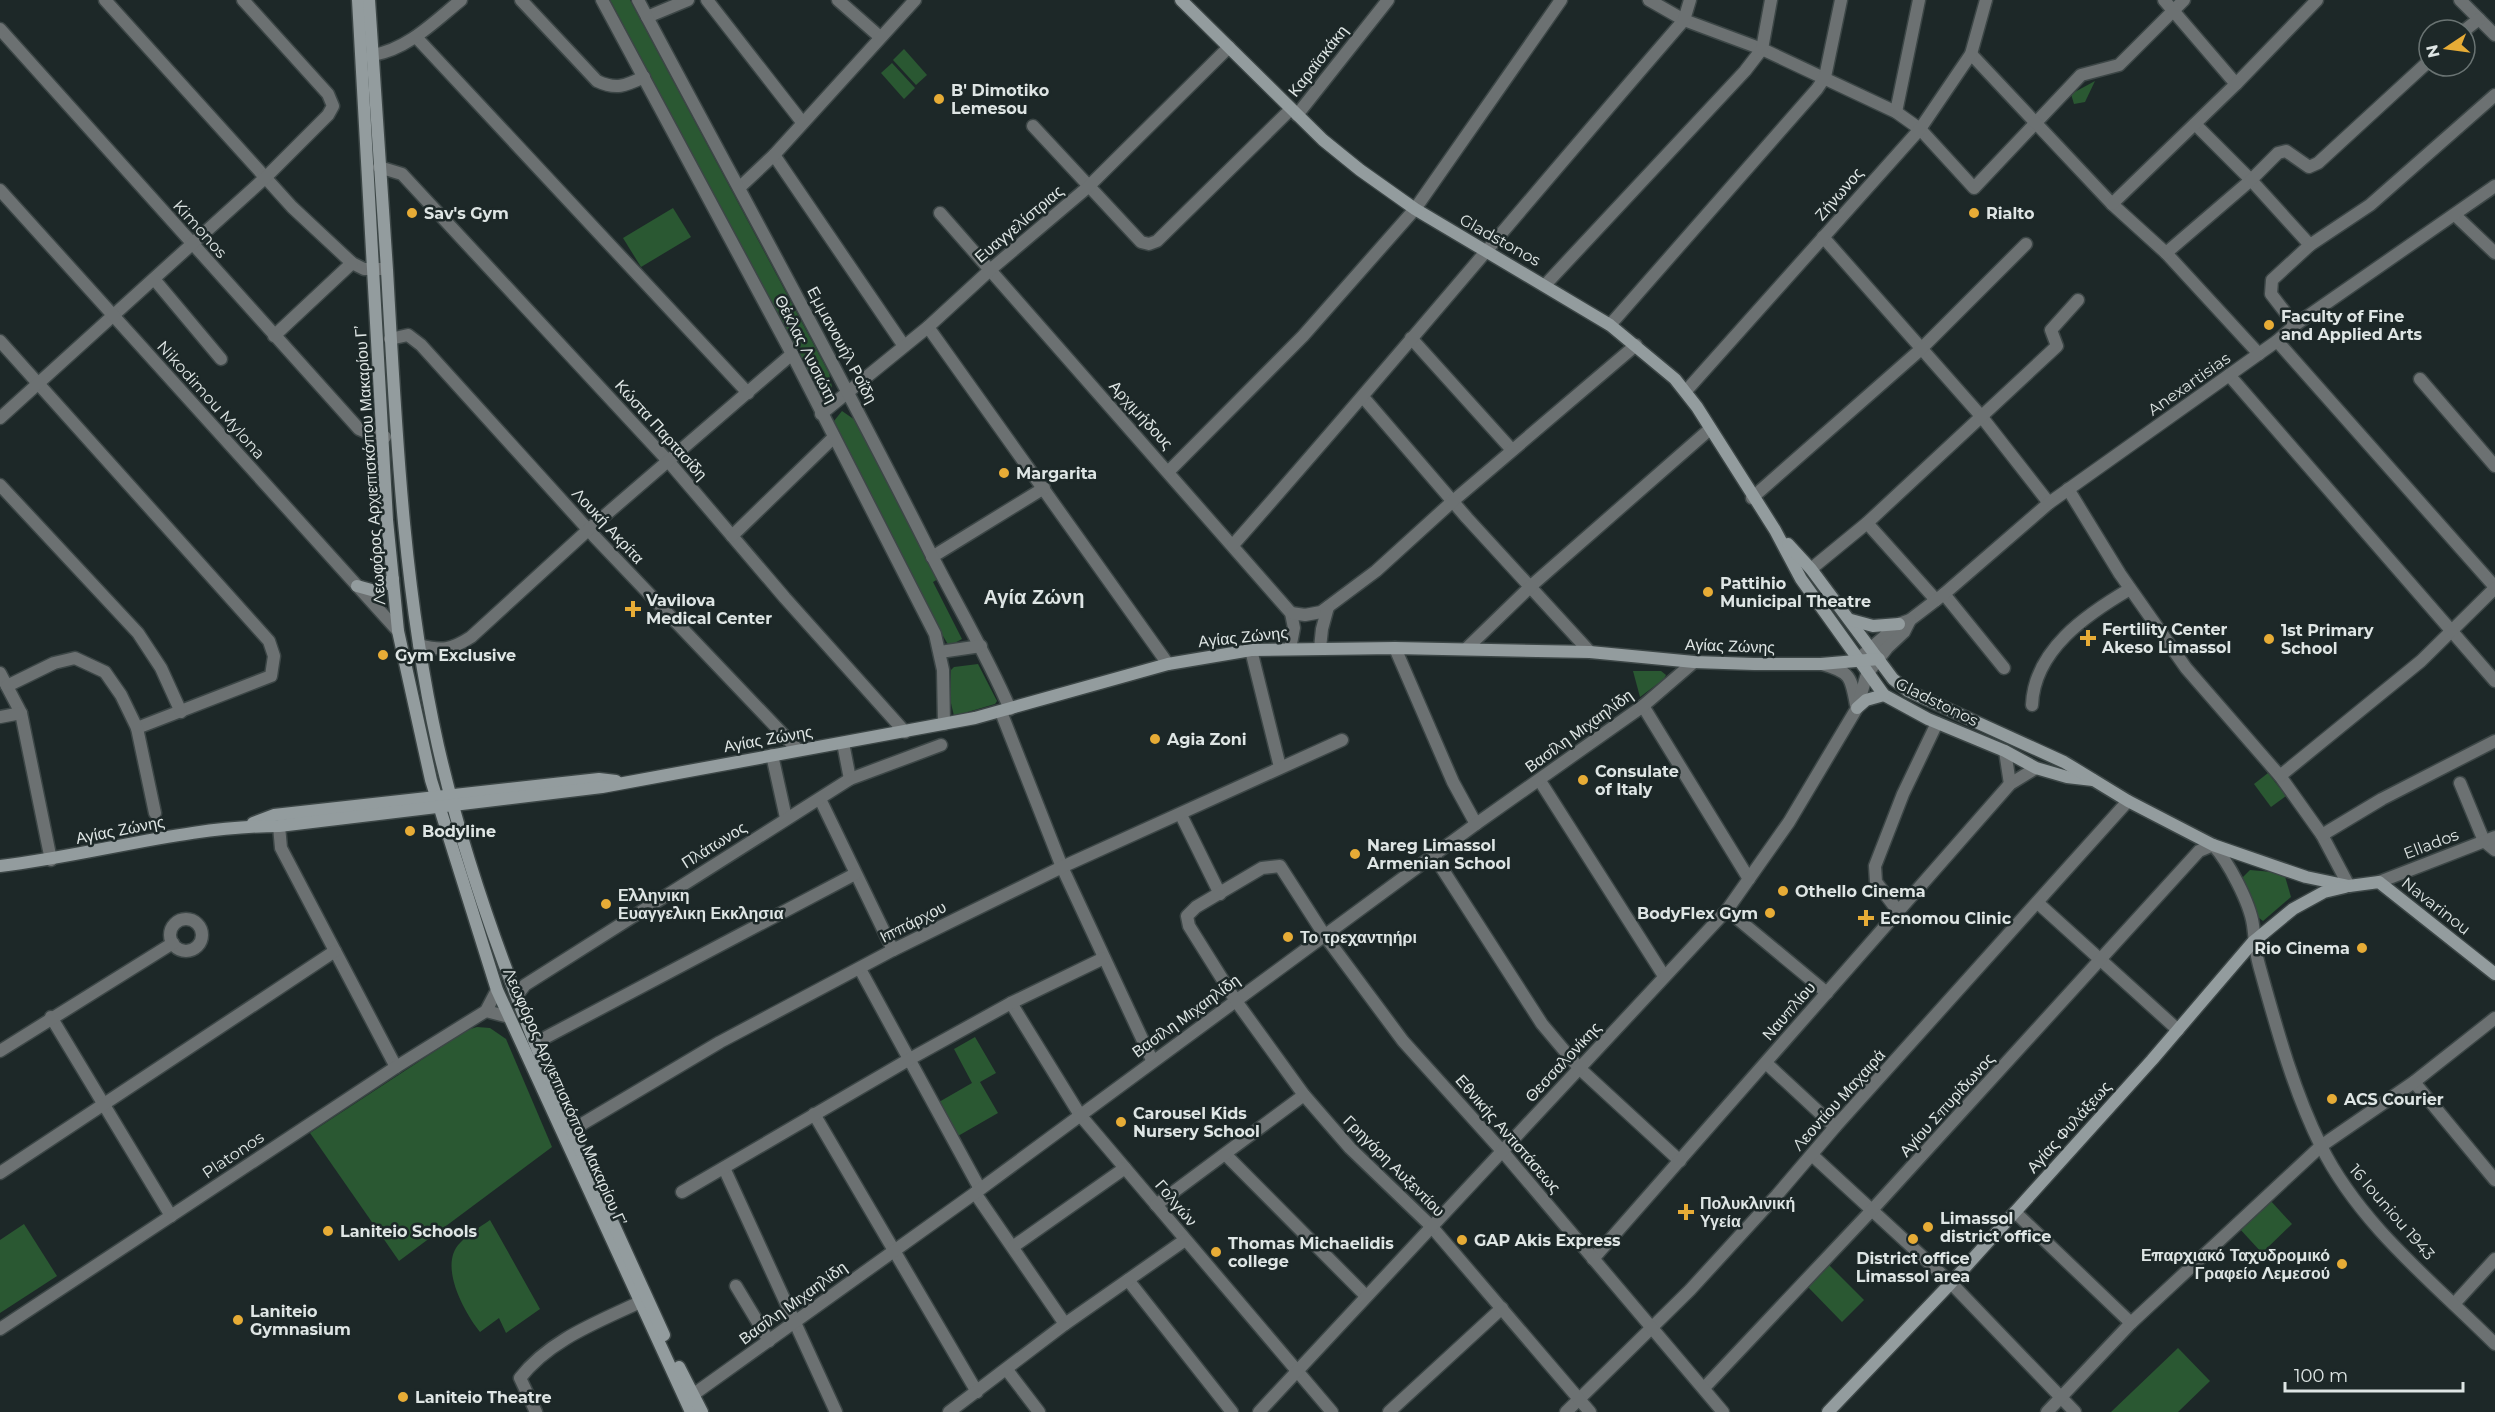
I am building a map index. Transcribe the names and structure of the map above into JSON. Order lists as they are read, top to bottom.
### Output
{
  "streets": {
    "main road": [
      "Gladstonos",
      "Λεωφόρος Αρχιεπισκόπου Μακαρίου Γ’",
      "Αγίας Ζώνης",
      "Navarinou",
      "Αγίας Φυλάξεως"
    ],
    "street": [
      "Καραϊσκάκη",
      "Ζήνωνος",
      "Ευαγγελίστριας",
      "Kimonos",
      "Εμμανουήλ Ροΐδη",
      "Θέκλας Λυσιώτη",
      "Anexartisias",
      "Nikodimou Mylona",
      "Αρχιμήδους",
      "Κώστα Παρτασίδη",
      "Λουκή Ακρίτα",
      "Βασίλη Μιχαηλίδη",
      "Ellados",
      "Πλάτωνος",
      "Ιππάρχου",
      "Ναυπλίου",
      "Θεσσαλονίκης",
      "Λεοντίου Μαχαιρά",
      "Αγίου Σπυρίδωνος",
      "Εθνικής Αντιστάσεως",
      "Platonos",
      "Γρηγόρη Αυξεντίου",
      "Γολγών",
      "16 Iouniou 1943"
    ]
  },
  "crossings": [
    ["Καραϊσκάκη", "Ευαγγελίστριας"],
    ["Καραϊσκάκη", "Gladstonos"],
    ["Ζήνωνος", "Gladstonos"],
    ["Ευαγγελίστριας", "Gladstonos"],
    ["Ευαγγελίστριας", "Εμμανουήλ Ροΐδη"],
    ["Ευαγγελίστριας", "Θέκλας Λυσιώτη"],
    ["Ευαγγελίστριας", "Αρχιμήδους"],
    ["Kimonos", "Λεωφόρος Αρχιεπισκόπου Μακαρίου Γ’"],
    ["Gladstonos", "Anexartisias"],
    ["Gladstonos", "Αγίας Ζώνης"],
    ["Gladstonos", "Navarinou"],
    ["Gladstonos", "Ναυπλίου"],
    ["Gladstonos", "Θεσσαλονίκης"],
    ["Gladstonos", "Λεοντίου Μαχαιρά"],
    ["Gladstonos", "Αγίου Σπυρίδωνος"],
    ["Gladstonos", "Αγίας Φυλάξεως"],
    ["Gladstonos", "16 Iouniou 1943"],
    ["Εμμανουήλ Ροΐδη", "Αγίας Ζώνης"],
    ["Εμμανουήλ Ροΐδη", "Βασίλη Μιχαηλίδη"],
    ["Εμμανουήλ Ροΐδη", "Ιππάρχου"],
    ["Θέκλας Λυσιώτη", "Αγίας Ζώνης"],
    ["Anexartisias", "Αγίας Ζώνης"],
    ["Anexartisias", "Θεσσαλονίκης"],
    ["Nikodimou Mylona", "Λεωφόρος Αρχιεπισκόπου Μακαρίου Γ’"],
    ["Κώστα Παρτασίδη", "Λεωφόρος Αρχιεπισκόπου Μακαρίου Γ’"],
    ["Κώστα Παρτασίδη", "Αγίας Ζώνης"],
    ["Λεωφόρος Αρχιεπισκόπου Μακαρίου Γ’", "Λουκή Ακρίτα"],
    ["Λεωφόρος Αρχιεπισκόπου Μακαρίου Γ’", "Αγίας Ζώνης"],
    ["Λεωφόρος Αρχιεπισκόπου Μακαρίου Γ’", "Βασίλη Μιχαηλίδη"],
    ["Λεωφόρος Αρχιεπισκόπου Μακαρίου Γ’", "Πλάτωνος"],
    ["Λεωφόρος Αρχιεπισκόπου Μακαρίου Γ’", "Ιππάρχου"],
    ["Λουκή Ακρίτα", "Αγίας Ζώνης"],
    ["Αγίας Ζώνης", "Βασίλη Μιχαηλίδη"],
    ["Βασίλη Μιχαηλίδη", "Εθνικής Αντιστάσεως"],
    ["Βασίλη Μιχαηλίδη", "Γρηγόρη Αυξεντίου"],
    ["Βασίλη Μιχαηλίδη", "Γολγών"],
    ["Ellados", "Navarinou"],
    ["Navarinou", "Αγίου Σπυρίδωνος"],
    ["Navarinou", "Αγίας Φυλάξεως"],
    ["Ναυπλίου", "Εθνικής Αντιστάσεως"],
    ["Θεσσαλονίκης", "Εθνικής Αντιστάσεως"],
    ["Θεσσαλονίκης", "Γρηγόρη Αυξεντίου"],
    ["Θεσσαλονίκης", "Γολγών"],
    ["Λεοντίου Μαχαιρά", "Εθνικής Αντιστάσεως"],
    ["Λεοντίου Μαχαιρά", "Γρηγόρη Αυξεντίου"],
    ["Αγίου Σπυρίδωνος", "Εθνικής Αντιστάσεως"],
    ["Αγίας Φυλάξεως", "16 Iouniou 1943"],
    ["Εθνικής Αντιστάσεως", "Γρηγόρη Αυξεντίου"]
  ],
  "districts": ["Αγία Ζώνη"],
  "places": {
    "other": [
      "B' Dimotiko Lemesou",
      "Sav's Gym",
      "Rialto",
      "Faculty of Fine and Applied Arts",
      "Margarita",
      "Pattihio Municipal Theatre",
      "1st Primary School",
      "Gym Exclusive",
      "Agia Zoni",
      "Consulate of Italy",
      "Bodyline",
      "Nareg Limassol Armenian School",
      "Othello Cinema",
      "Ελληνικη Ευαγγελικη Εκκλησια",
      "BodyFlex Gym",
      "Το τρεχαντηήρι",
      "Rio Cinema",
      "ACS Courier",
      "Carousel Kids Nursery School",
      "Limassol district office",
      "Laniteio Schools",
      "District office Limassol area",
      "GAP Akis Express",
      "Thomas Michaelidis college",
      "Επαρχιακό Ταχυδρομικό Γραφείο Λεμεσού",
      "Laniteio Gymnasium",
      "Laniteio Theatre"
    ],
    "health": [
      "Vavilova Medical Center",
      "Fertility Center Akeso Limassol",
      "Ecnomou Clinic",
      "Πολυκλινική Υγεία"
    ]
  },
  "scale_bar": "100 m",
  "north": "left"
}
